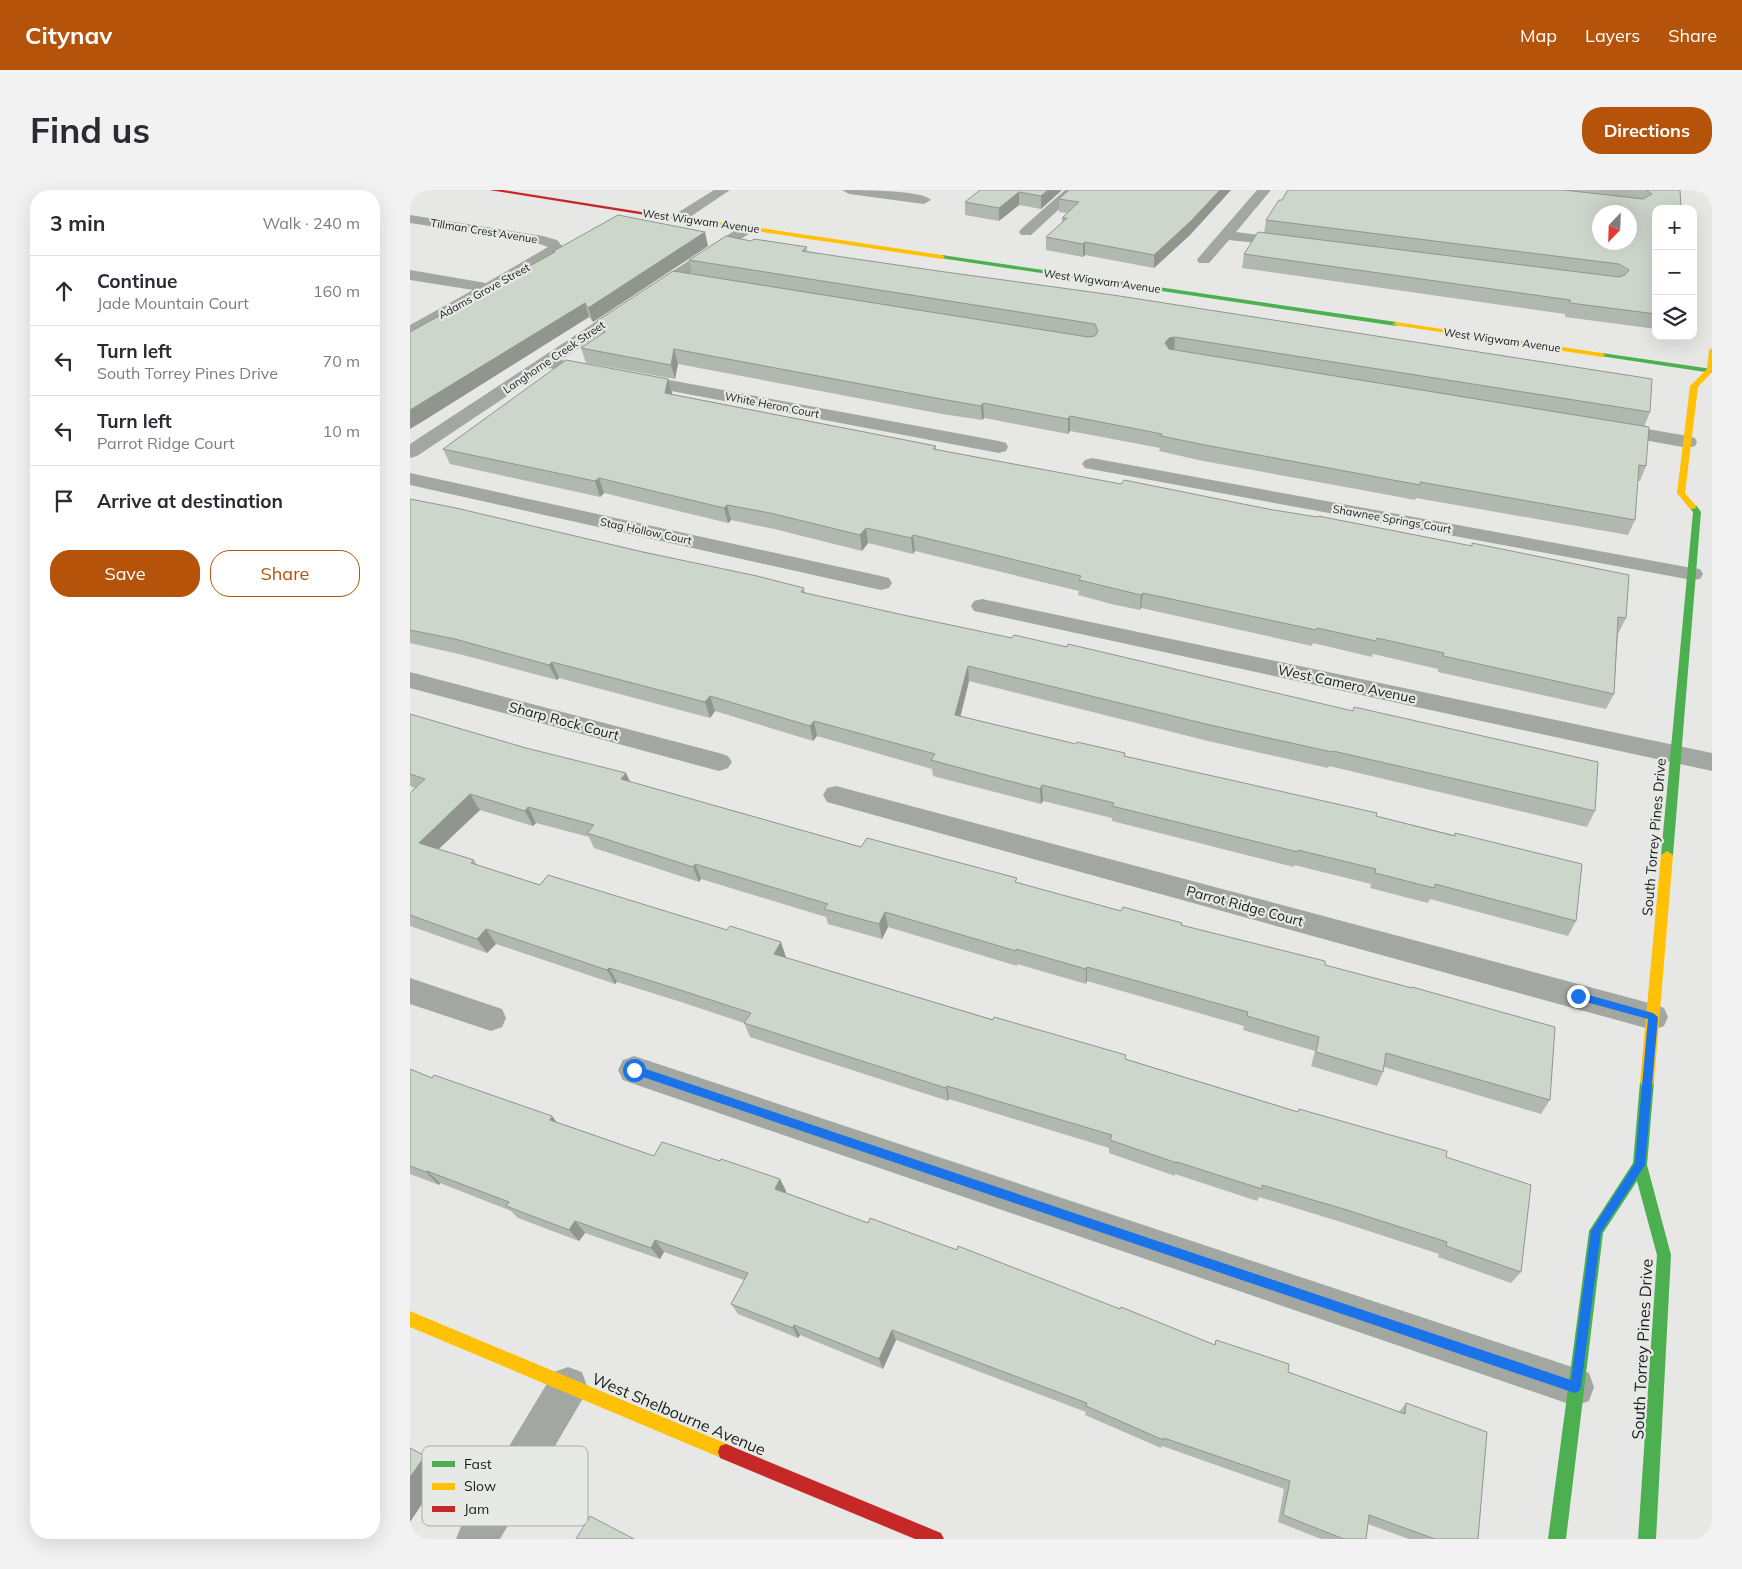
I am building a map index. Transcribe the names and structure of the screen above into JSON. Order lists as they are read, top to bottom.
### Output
{
  "streets": {
    "street": [
      "West Wigwam Avenue",
      "Tillman Crest Avenue",
      "Adams Grove Street",
      "Langhorne Creek Street",
      "White Heron Court",
      "Shawnee Springs Court",
      "Stag Hollow Court",
      "West Camero Avenue",
      "Sharp Rock Court",
      "South Torrey Pines Drive",
      "Parrot Ridge Court",
      "West Shelbourne Avenue"
    ]
  },
  "crossings": [
    ["West Wigwam Avenue", "Langhorne Creek Street"],
    ["West Wigwam Avenue", "South Torrey Pines Drive"],
    ["Tillman Crest Avenue", "Adams Grove Street"],
    ["Langhorne Creek Street", "White Heron Court"],
    ["Shawnee Springs Court", "South Torrey Pines Drive"],
    ["West Camero Avenue", "South Torrey Pines Drive"],
    ["South Torrey Pines Drive", "Parrot Ridge Court"]
  ],
  "legend": ["Fast", "Slow", "Jam"],
  "north": "bottom left",
  "page": {
    "header": "Citynav",
    "nav": ["Map", "Layers", "Share"],
    "buttons": [
      "Directions",
      ["Save", "Share"]
    ],
    "title": "Find us",
    "heading": ["3 min", "Walk · 240 m"],
    "map_buttons": ["+", "−"],
    "list": [
      ["Continue", "Jade Mountain Court", "160 m"],
      ["Turn left", "South Torrey Pines Drive", "70 m"],
      ["Turn left", "Parrot Ridge Court", "10 m"],
      "Arrive at destination"
    ]
  }
}
